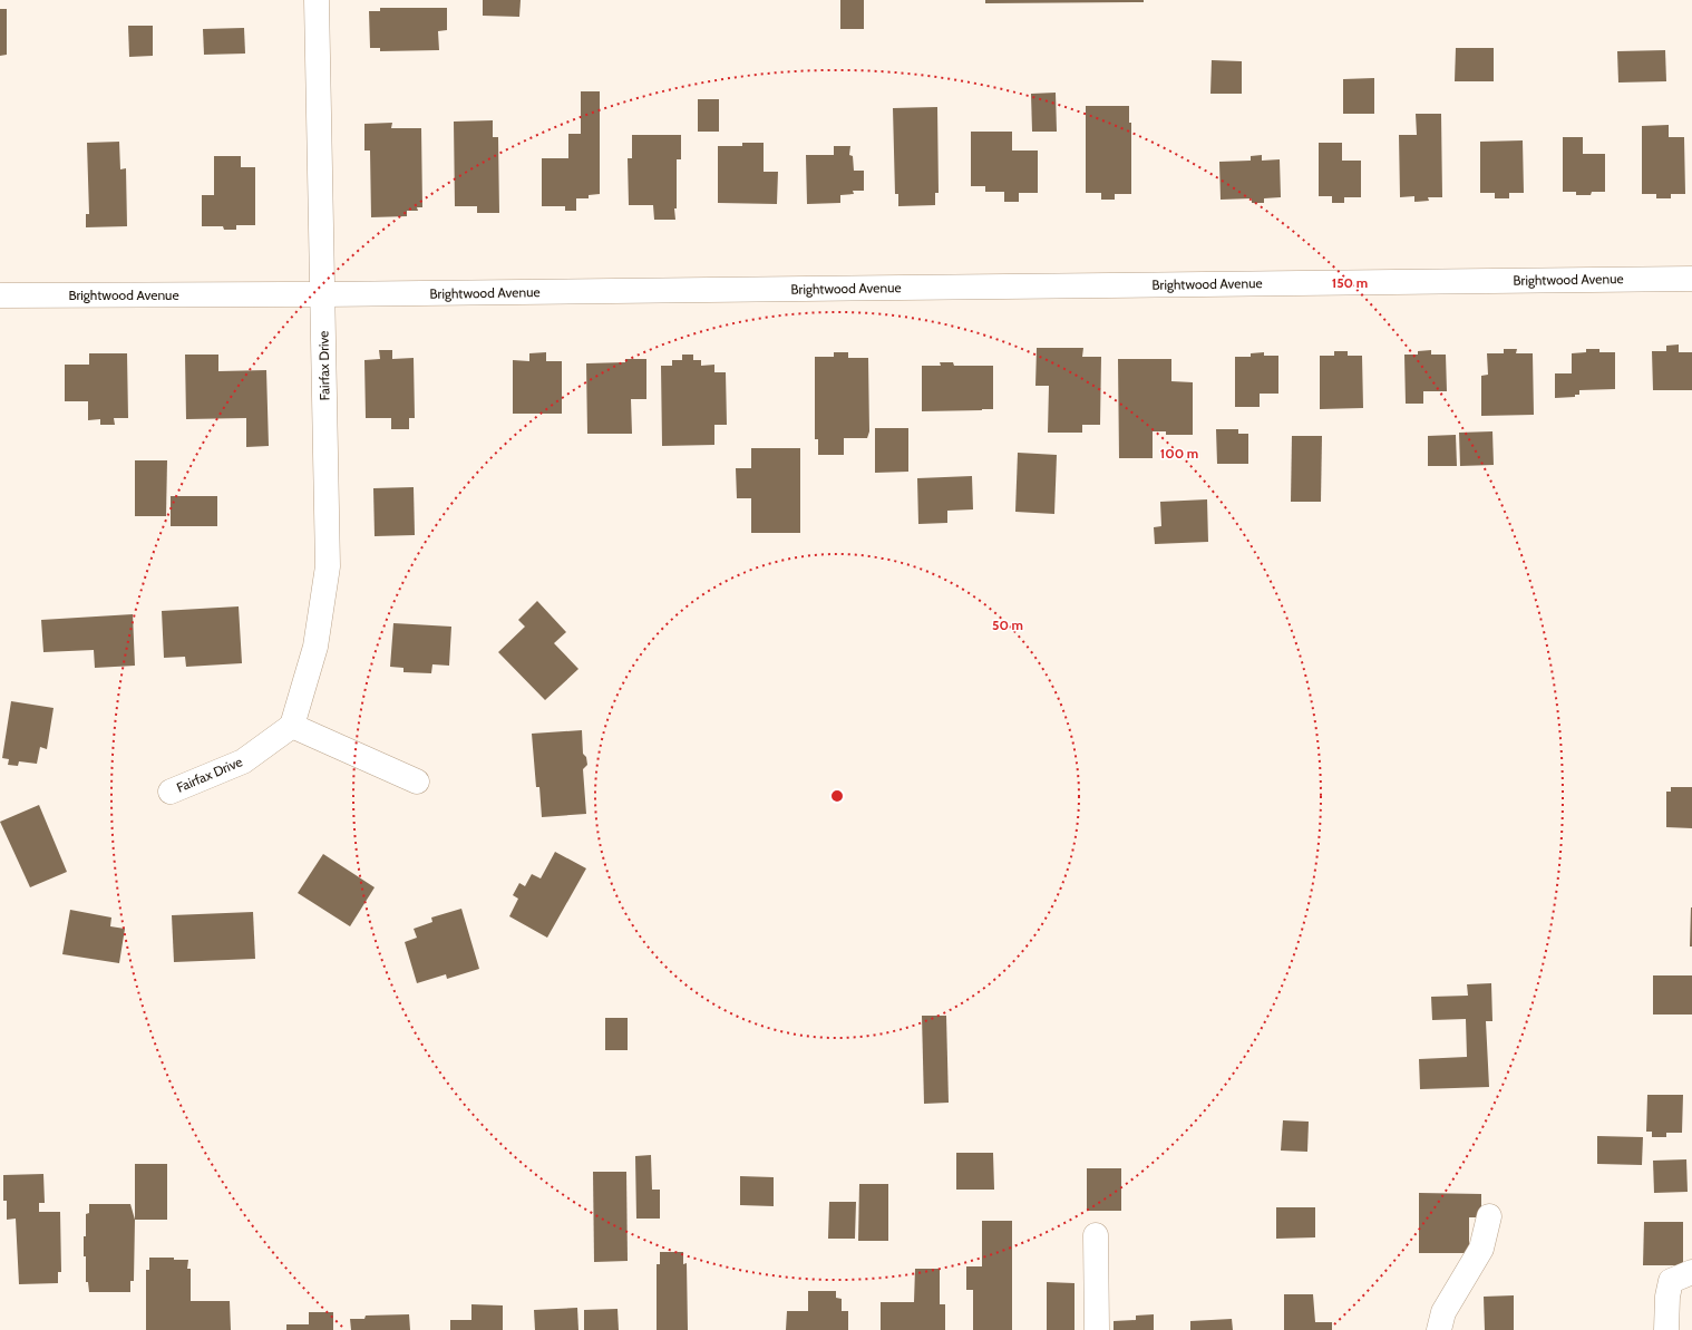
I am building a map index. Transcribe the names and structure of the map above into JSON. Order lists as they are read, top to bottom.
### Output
{
  "streets": {
    "street": ["Brightwood Avenue", "Fairfax Drive"]
  },
  "crossings": [
    ["Brightwood Avenue", "Fairfax Drive"]
  ],
  "rings": ["150 m", "100 m", "50 m"]
}
